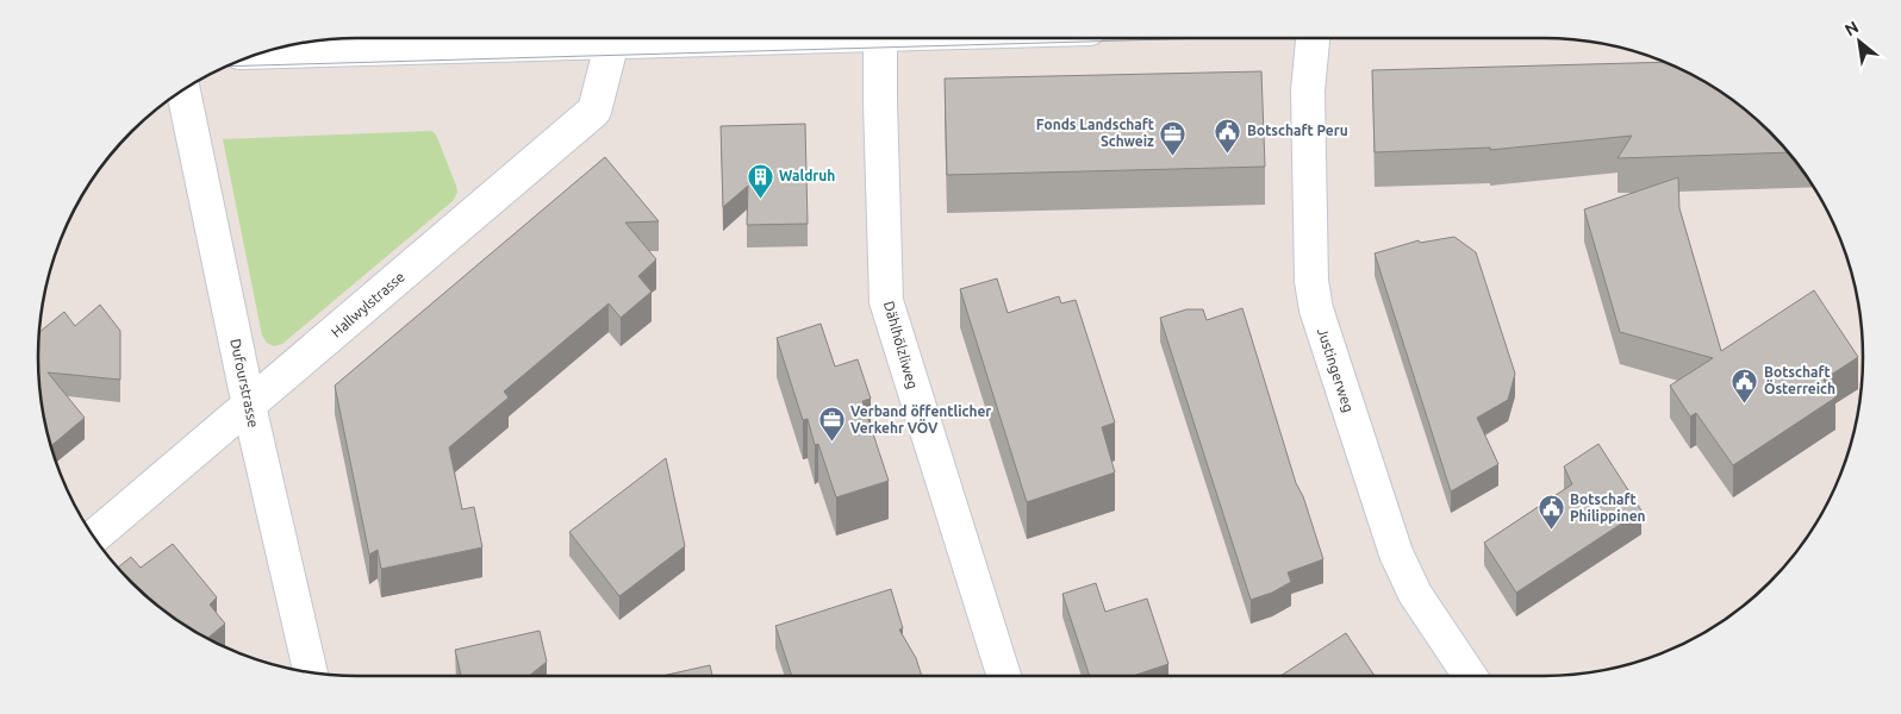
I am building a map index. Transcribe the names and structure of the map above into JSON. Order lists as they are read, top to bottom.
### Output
{
  "streets": {
    "street": [
      "Hallwylstrasse",
      "Dählhölzliweg",
      "Justingerweg",
      "Dufourstrasse"
    ]
  },
  "crossings": [
    ["Hallwylstrasse", "Dufourstrasse"]
  ],
  "places": {
    "public building": ["Botschaft Peru", "Botschaft Österreich", "Botschaft Philippinen"],
    "office": ["Fonds Landschaft Schweiz", "Verband öffentlicher Verkehr VÖV"],
    "building": ["Waldruh"]
  },
  "north": "top left"
}
